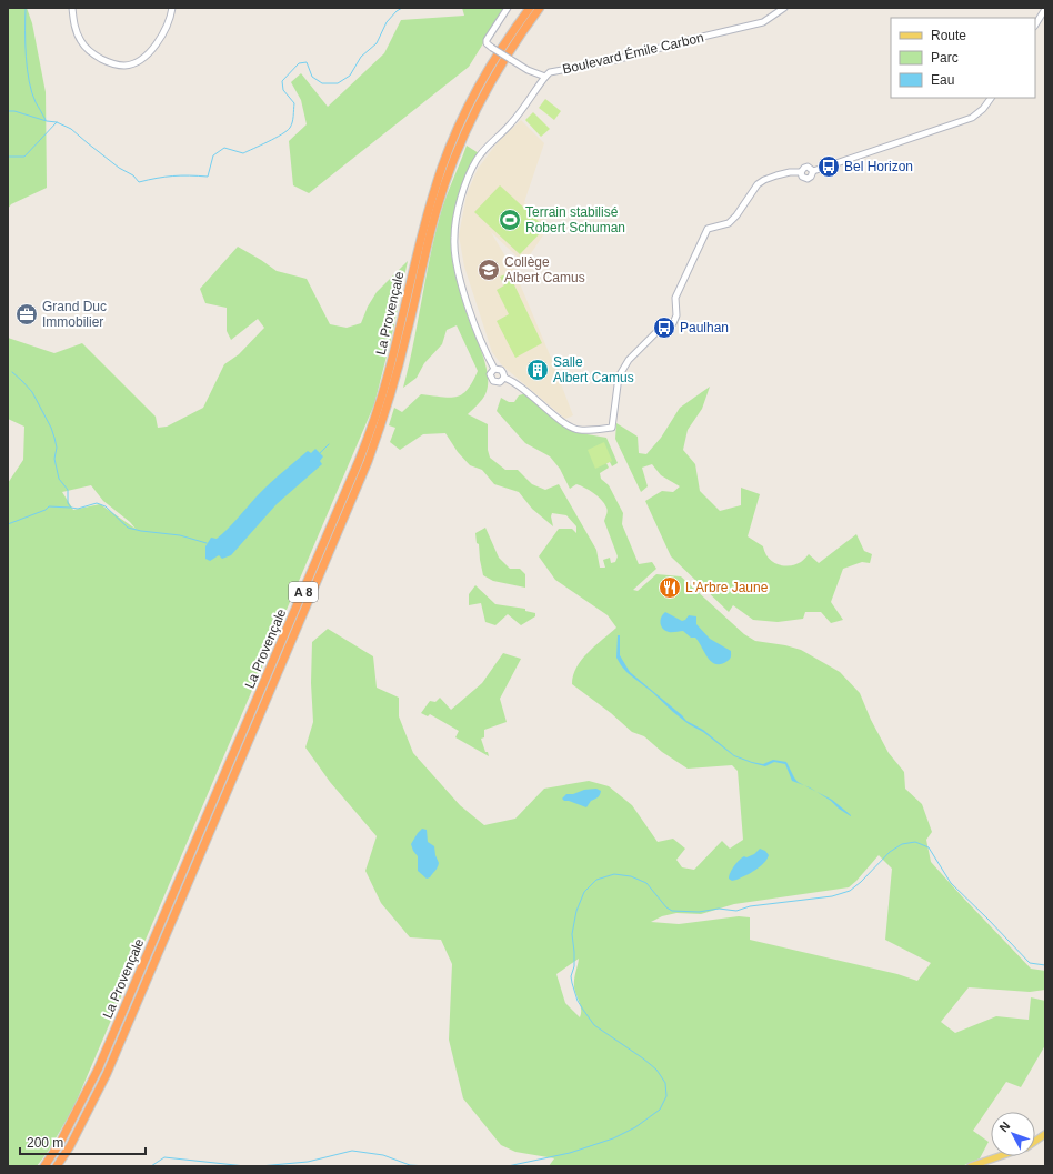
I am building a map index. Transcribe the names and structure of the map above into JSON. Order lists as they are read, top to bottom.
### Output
{
  "streets": {
    "highway": ["La Provençale", "A 8"],
    "street": ["Boulevard Émile Carbon"]
  },
  "places": {
    "bus stop": ["Bel Horizon", "Paulhan"],
    "sports": ["Terrain stabilisé Robert Schuman"],
    "school or university": ["Collège Albert Camus"],
    "office": ["Grand Duc Immobilier"],
    "building": ["Salle Albert Camus"],
    "restaurant": ["L'Arbre Jaune"]
  },
  "legend": ["Route", "Parc", "Eau"],
  "scale_bar": "200 m",
  "north": "top left"
}
